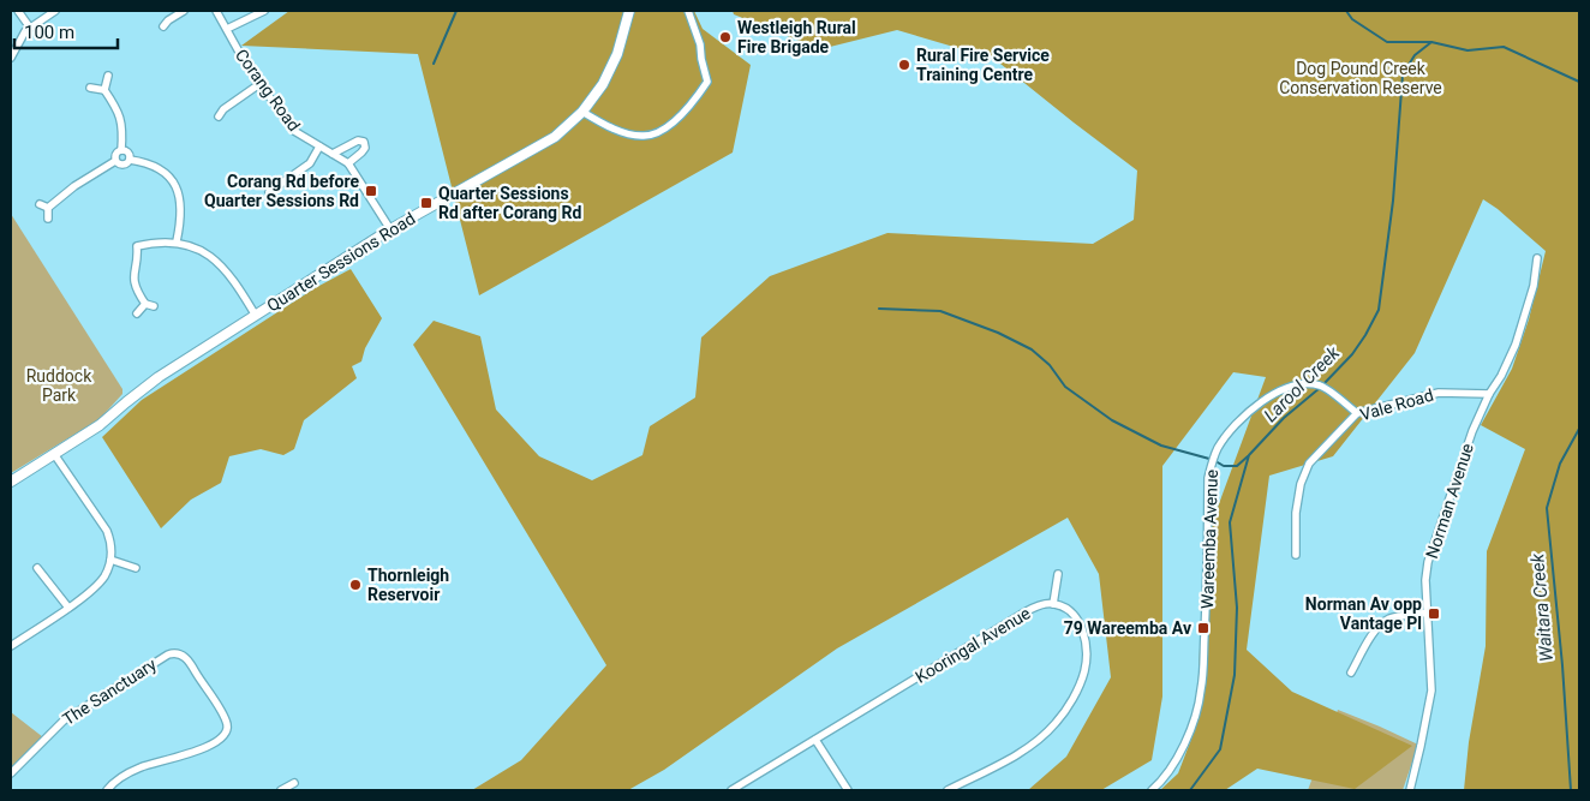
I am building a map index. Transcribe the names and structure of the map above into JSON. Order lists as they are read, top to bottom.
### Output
{
  "streets": {
    "main road": ["Quarter Sessions Road"],
    "street": [
      "Corang Road",
      "Vale Road",
      "Norman Avenue",
      "Wareemba Avenue",
      "Kooringal Avenue",
      "The Sanctuary"
    ]
  },
  "crossings": [
    ["Corang Road", "Quarter Sessions Road"],
    ["Vale Road", "Norman Avenue"],
    ["Vale Road", "Wareemba Avenue"]
  ],
  "water": ["Larool Creek", "Waitara Creek"],
  "parks": ["Dog Pound Creek Conservation Reserve", "Ruddock Park"],
  "places": {
    "other": ["Westleigh Rural Fire Brigade", "Rural Fire Service Training Centre", "Thornleigh Reservoir"],
    "transit": [
      "Corang Rd before Quarter Sessions Rd",
      "Quarter Sessions Rd after Corang Rd",
      "Norman Av opp Vantage Pl",
      "79 Wareemba Av"
    ]
  },
  "scale_bar": "100 m"
}
